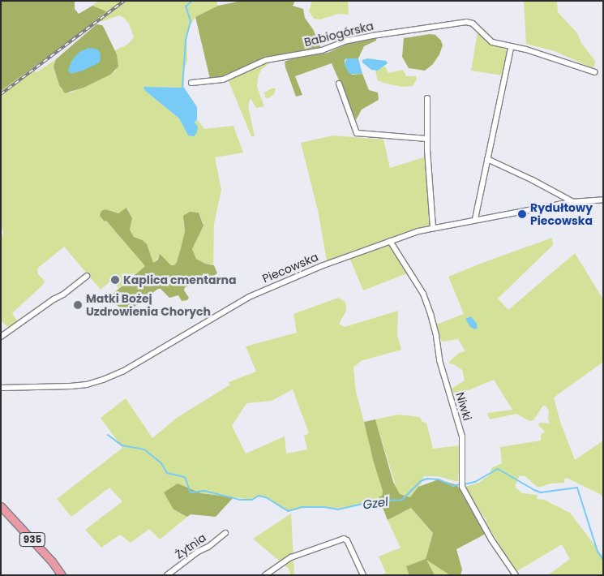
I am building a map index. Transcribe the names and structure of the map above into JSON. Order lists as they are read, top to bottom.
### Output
{
  "streets": {
    "main road": ["935"],
    "street": [
      "Babiogórska",
      "Piecowska",
      "Niwki",
      "Żytnia"
    ]
  },
  "crossings": [
    ["Piecowska", "Niwki"]
  ],
  "water": ["Gzel"],
  "places": ["Rydułtowy Piecowska", "Kaplica cmentarna", "Matki Bożej Uzdrowienia Chorych"]
}
